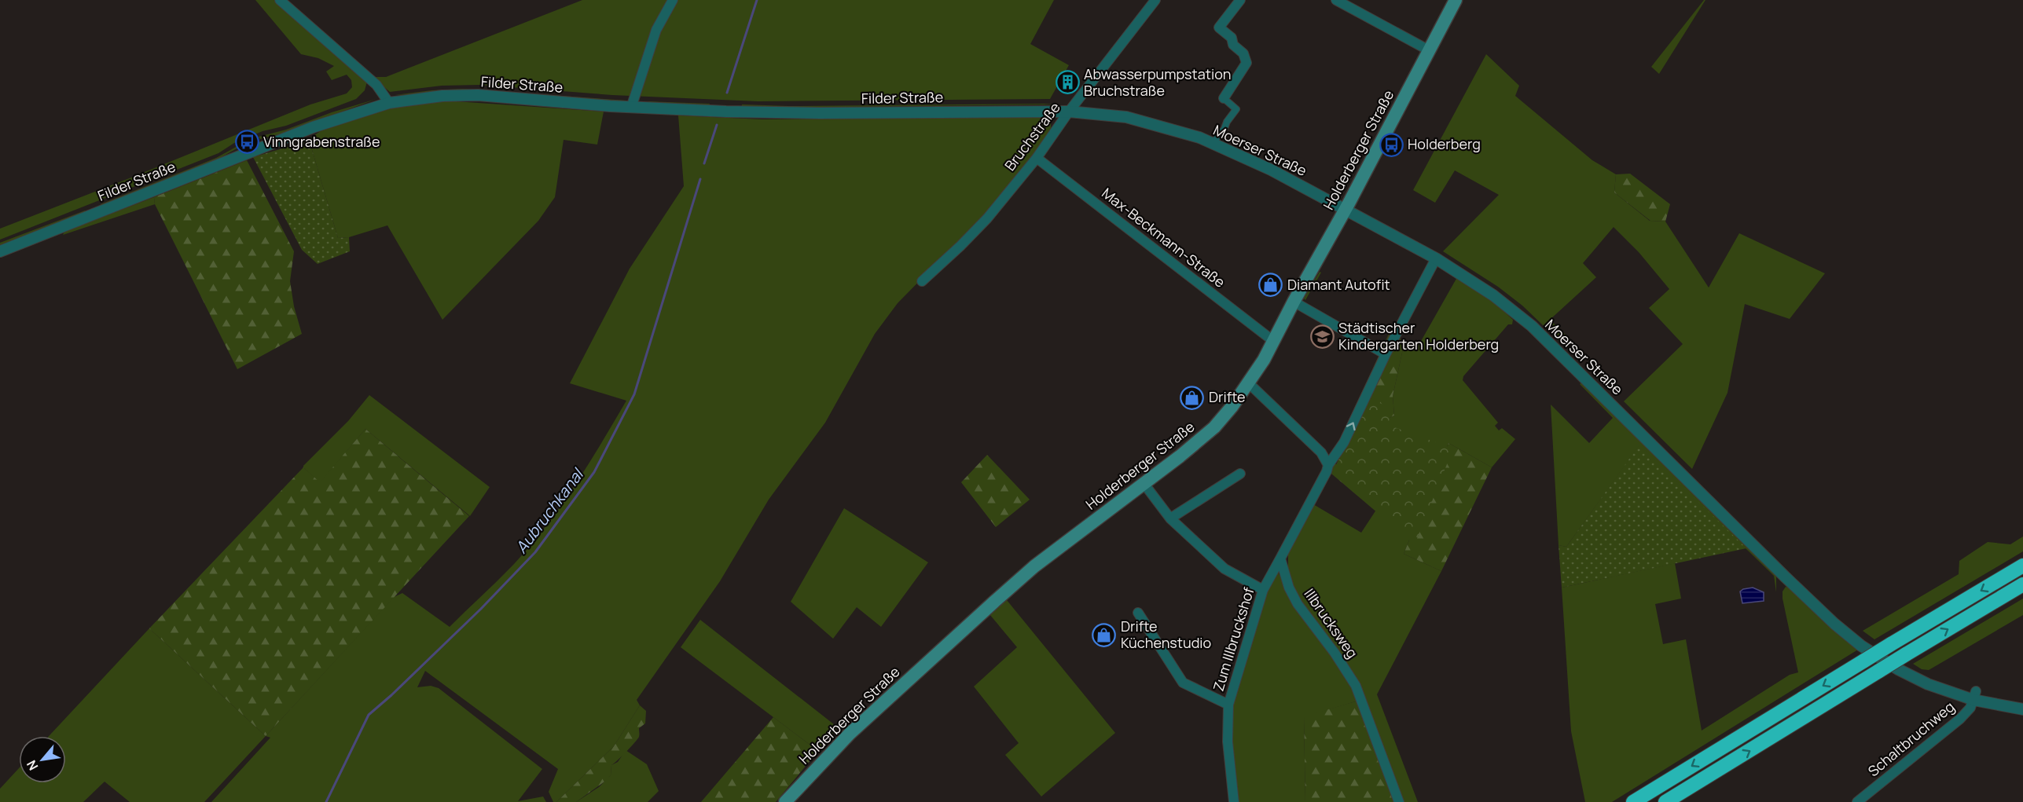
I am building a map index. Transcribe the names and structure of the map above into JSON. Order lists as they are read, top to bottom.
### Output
{
  "streets": {
    "main road": ["Holderberger Straße"],
    "street": [
      "Filder Straße",
      "Bruchstraße",
      "Moerser Straße",
      "Max-Beckmann-Straße",
      "Illbrucksweg",
      "Zum Illbruckshof",
      "Schaltbruchweg"
    ]
  },
  "crossings": [
    ["Filder Straße", "Bruchstraße"],
    ["Filder Straße", "Moerser Straße"],
    ["Bruchstraße", "Moerser Straße"],
    ["Bruchstraße", "Max-Beckmann-Straße"],
    ["Holderberger Straße", "Moerser Straße"],
    ["Holderberger Straße", "Max-Beckmann-Straße"],
    ["Moerser Straße", "Schaltbruchweg"],
    ["Illbrucksweg", "Zum Illbruckshof"]
  ],
  "water": ["Aubruchkanal"],
  "places": {
    "building": ["Abwasserpumpstation Bruchstraße"],
    "bus stop": ["Vinngrabenstraße", "Holderberg"],
    "shop": ["Diamant Autofit", "Drifte", "Drifte Küchenstudio"],
    "school or university": ["Städtischer Kindergarten Holderberg"]
  },
  "north": "bottom left"
}
